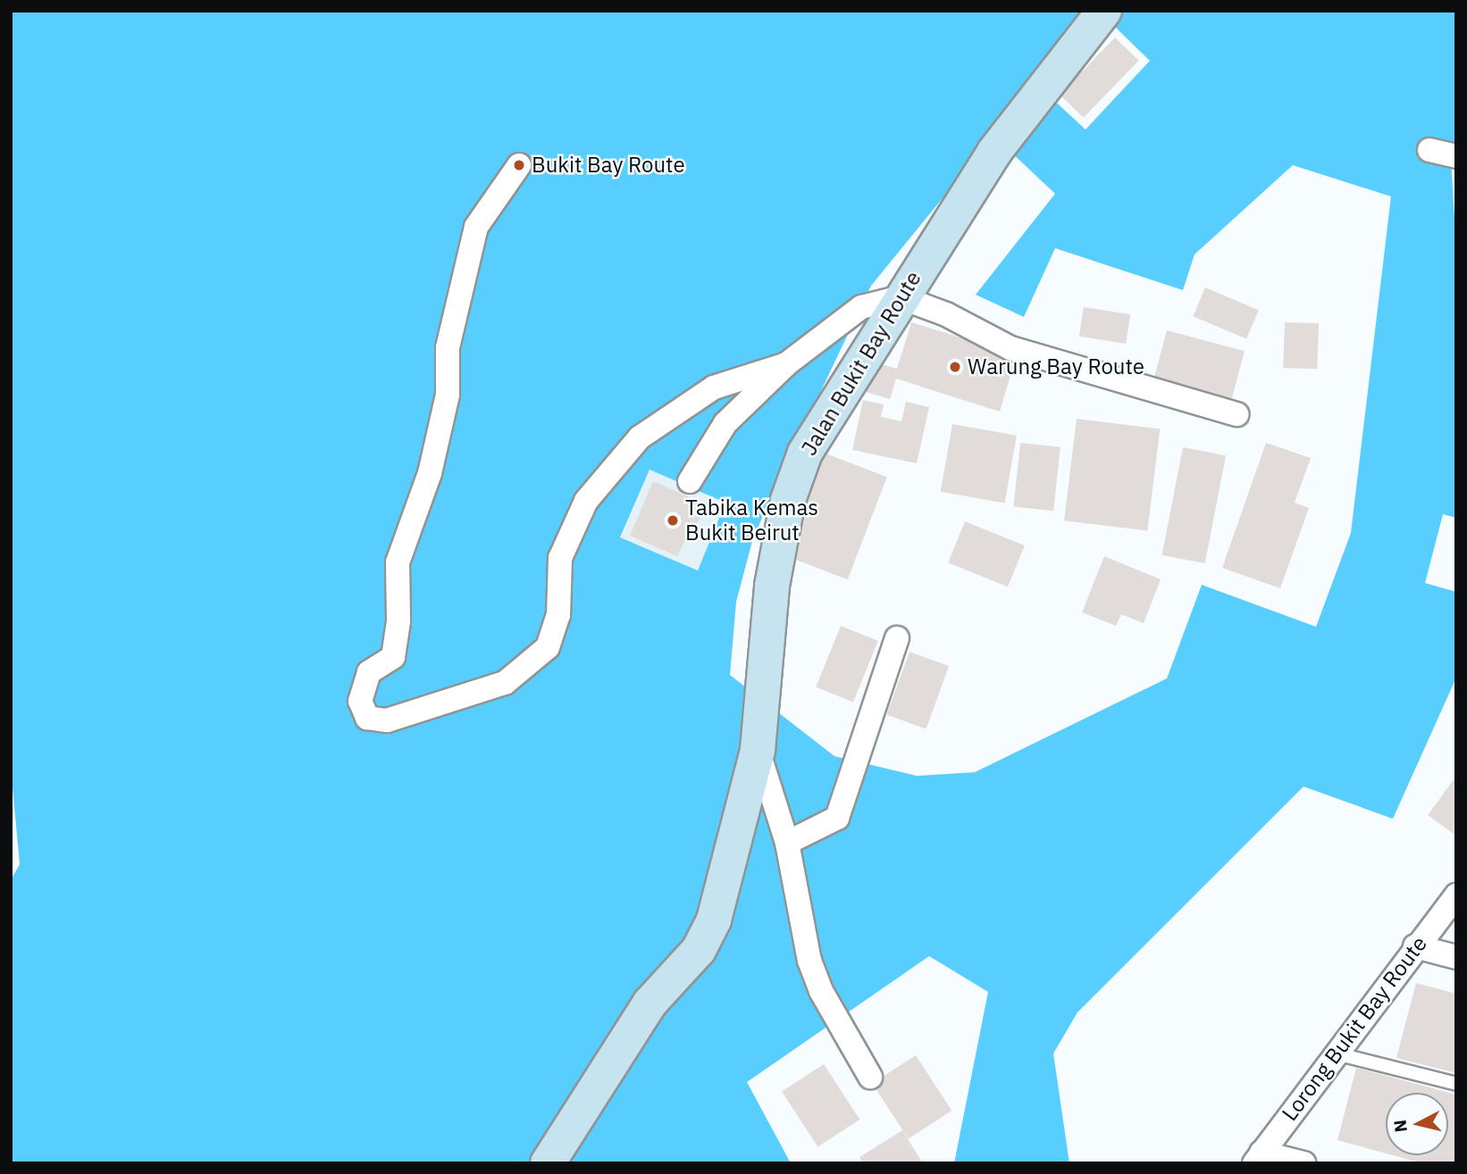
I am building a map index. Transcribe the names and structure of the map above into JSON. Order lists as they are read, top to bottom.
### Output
{
  "streets": {
    "street": ["Jalan Bukit Bay Route", "Lorong Bukit Bay Route"]
  },
  "places": ["Bukit Bay Route", "Warung Bay Route", "Tabika Kemas Bukit Beirut"],
  "north": "left"
}
